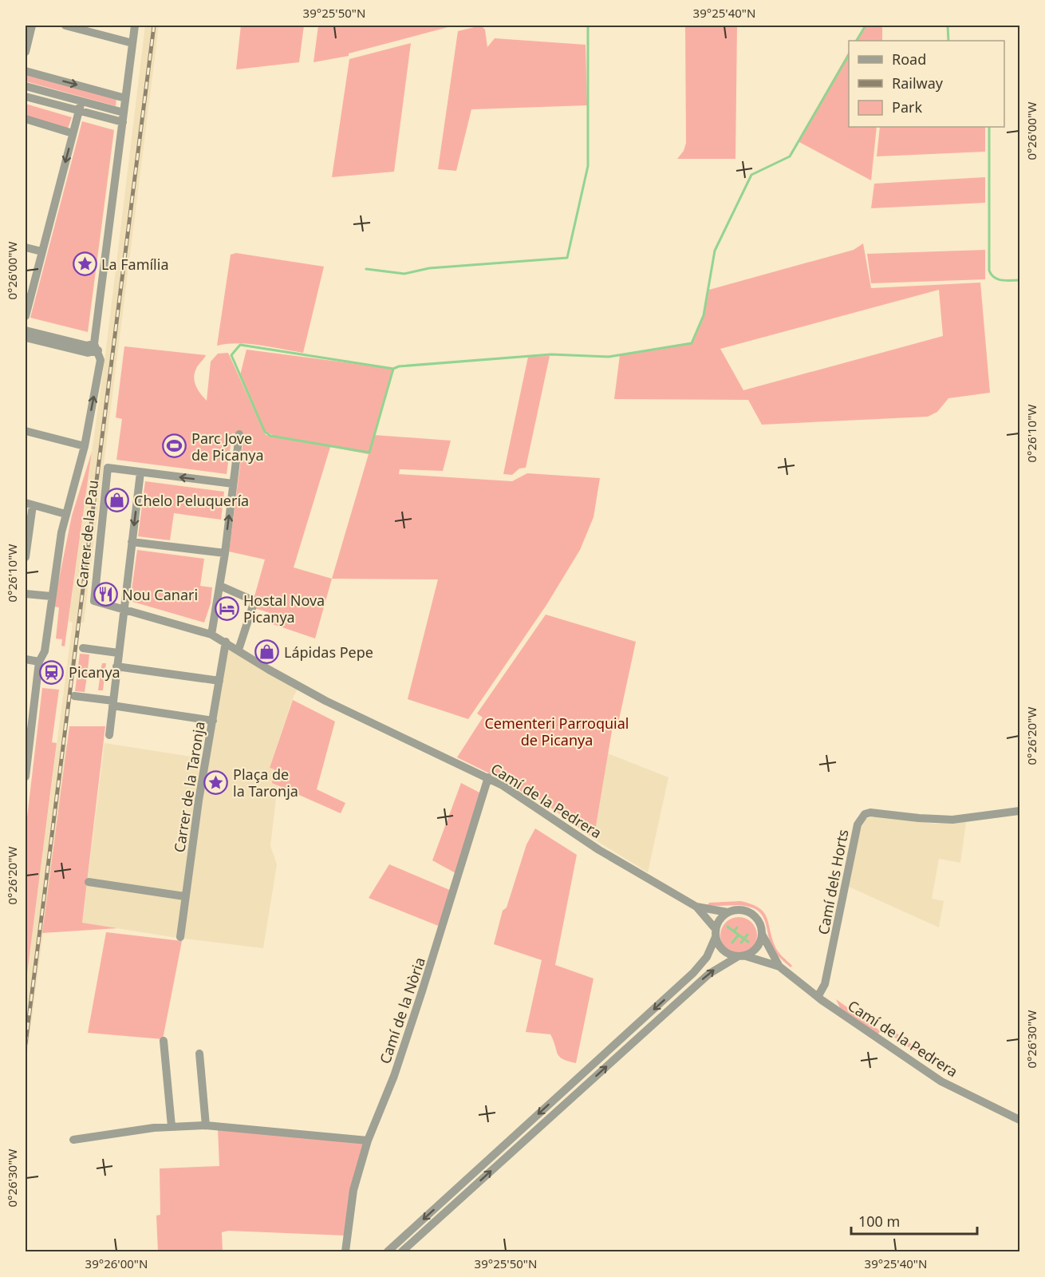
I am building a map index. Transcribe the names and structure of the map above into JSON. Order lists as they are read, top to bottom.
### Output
{
  "streets": {
    "street": [
      "Carrer de la Pau",
      "Carrer de la Taronja",
      "Camí de la Pedrera",
      "Camí dels Horts",
      "Camí de la Nòria"
    ]
  },
  "crossings": [
    ["Carrer de la Pau", "Camí de la Pedrera"],
    ["Carrer de la Taronja", "Camí de la Pedrera"],
    ["Camí de la Pedrera", "Camí dels Horts"],
    ["Camí de la Pedrera", "Camí de la Nòria"]
  ],
  "parks": ["Cementeri Parroquial de Picanya"],
  "places": {
    "place": ["La Família", "Plaça de la Taronja"],
    "sports": ["Parc Jove de Picanya"],
    "shop": ["Chelo Peluquería", "Lápidas Pepe"],
    "restaurant": ["Nou Canari"],
    "hotel": ["Hostal Nova Picanya"],
    "station": ["Picanya"]
  },
  "legend": ["Road", "Railway", "Park"],
  "scale_bar": "100 m",
  "coordinates": [
    "39°25'50\"N",
    "39°25'40\"N",
    "0°26'00\"W",
    "0°26'10\"W",
    "0°26'20\"W",
    "0°26'30\"W",
    "39°26'00\"N"
  ]
}
